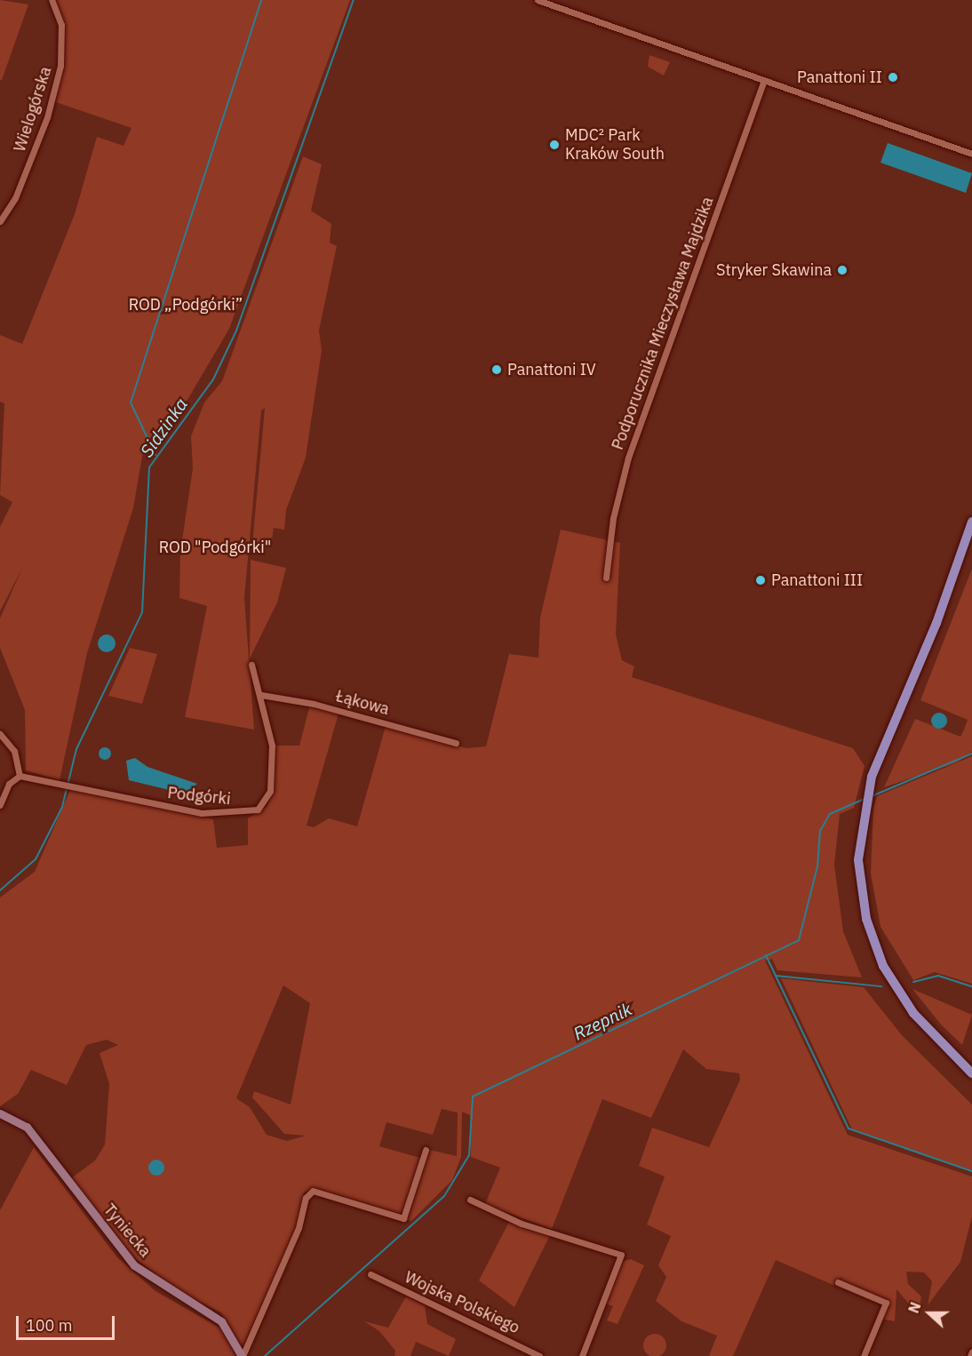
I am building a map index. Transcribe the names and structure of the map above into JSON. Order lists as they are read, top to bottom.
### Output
{
  "streets": {
    "street": [
      "Wielogórska",
      "Podporucznika Mieczysława Majdzika",
      "Łąkowa",
      "Podgórki",
      "Tyniecka",
      "Wojska Polskiego"
    ]
  },
  "crossings": [
    ["Łąkowa", "Podgórki"]
  ],
  "water": ["Sidzinka", "Rzepnik"],
  "parks": ["ROD „Podgórki”", "ROD \"Podgórki\""],
  "places": [
    "Panattoni II",
    "MDC² Park Kraków South",
    "Stryker Skawina",
    "Panattoni IV",
    "Panattoni III"
  ],
  "scale_bar": "100 m",
  "north": "left"
}
